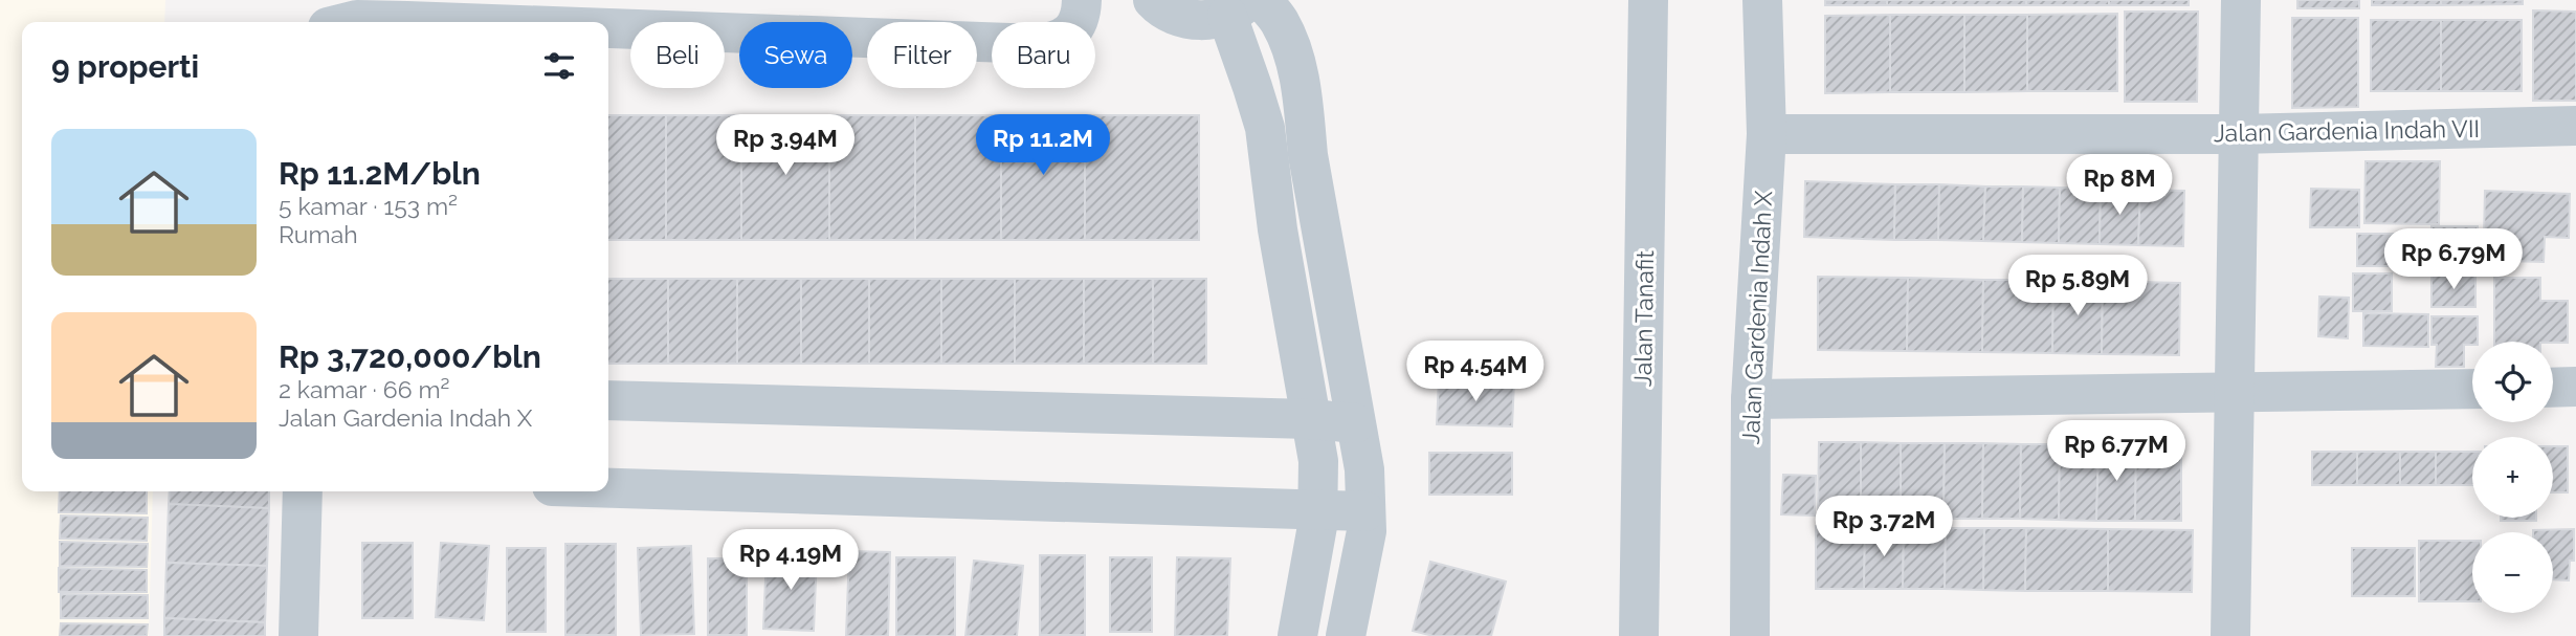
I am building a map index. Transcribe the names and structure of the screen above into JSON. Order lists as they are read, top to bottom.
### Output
{
  "streets": {
    "street": ["Jalan Gardenia Indah VII", "Jalan Gardenia Indah X", "Jalan Tanafit"]
  },
  "crossings": [
    ["Jalan Gardenia Indah VII", "Jalan Gardenia Indah X"]
  ],
  "page": {
    "chip": [
      "Beli",
      "Sewa",
      "Filter",
      "Baru"
    ],
    "heading": "9 properti",
    "list": [
      {
        "name": "Rp 11.2M/bln",
        "note": "5 kamar · 153 m² · Rumah"
      },
      {
        "name": "Rp 3,720,000/bln",
        "note": "2 kamar · 66 m² · Jalan Gardenia Indah X"
      }
    ],
    "price": [
      "Rp 3.94M",
      "Rp 11.2M",
      "Rp 8M",
      "Rp 6.79M",
      "Rp 5.89M",
      "Rp 4.54M",
      "Rp 6.77M",
      "Rp 3.72M",
      "Rp 4.19M"
    ],
    "map_buttons": ["+", "−"]
  }
}
